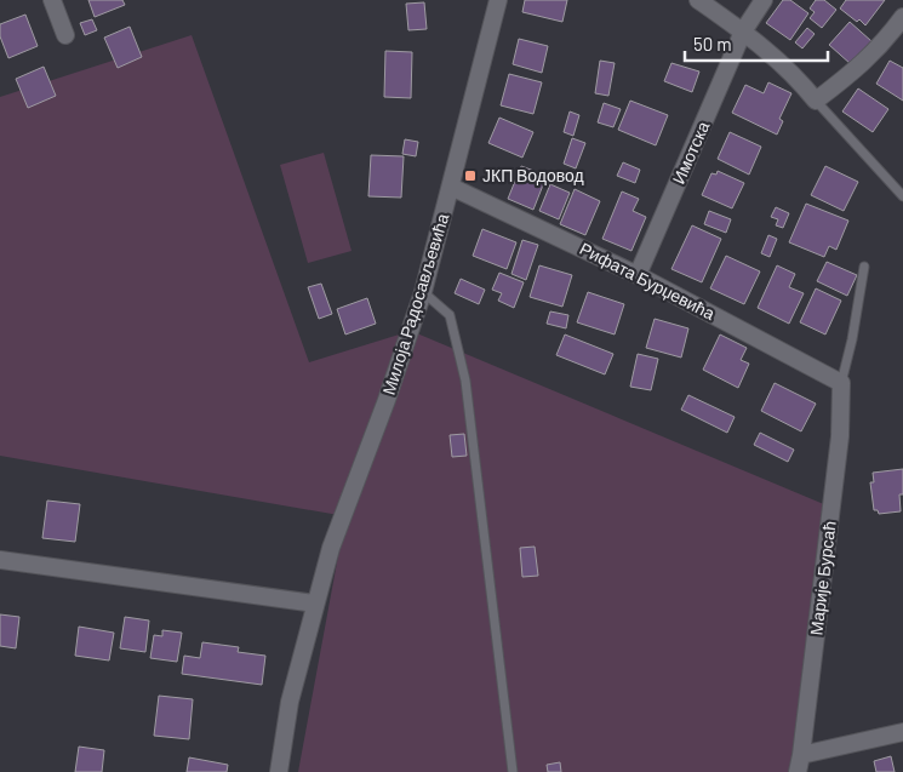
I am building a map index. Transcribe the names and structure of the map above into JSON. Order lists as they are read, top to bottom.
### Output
{
  "streets": {
    "street": [
      "Имотска",
      "Рифата Бурџевића",
      "Милоја Радосављевића",
      "Марије Бурсаћ"
    ]
  },
  "crossings": [
    ["Имотска", "Рифата Бурџевића"],
    ["Рифата Бурџевића", "Милоја Радосављевића"],
    ["Рифата Бурџевића", "Марије Бурсаћ"]
  ],
  "places": {
    "transit": ["ЈКП Водовод"]
  },
  "scale_bar": "50 m"
}
